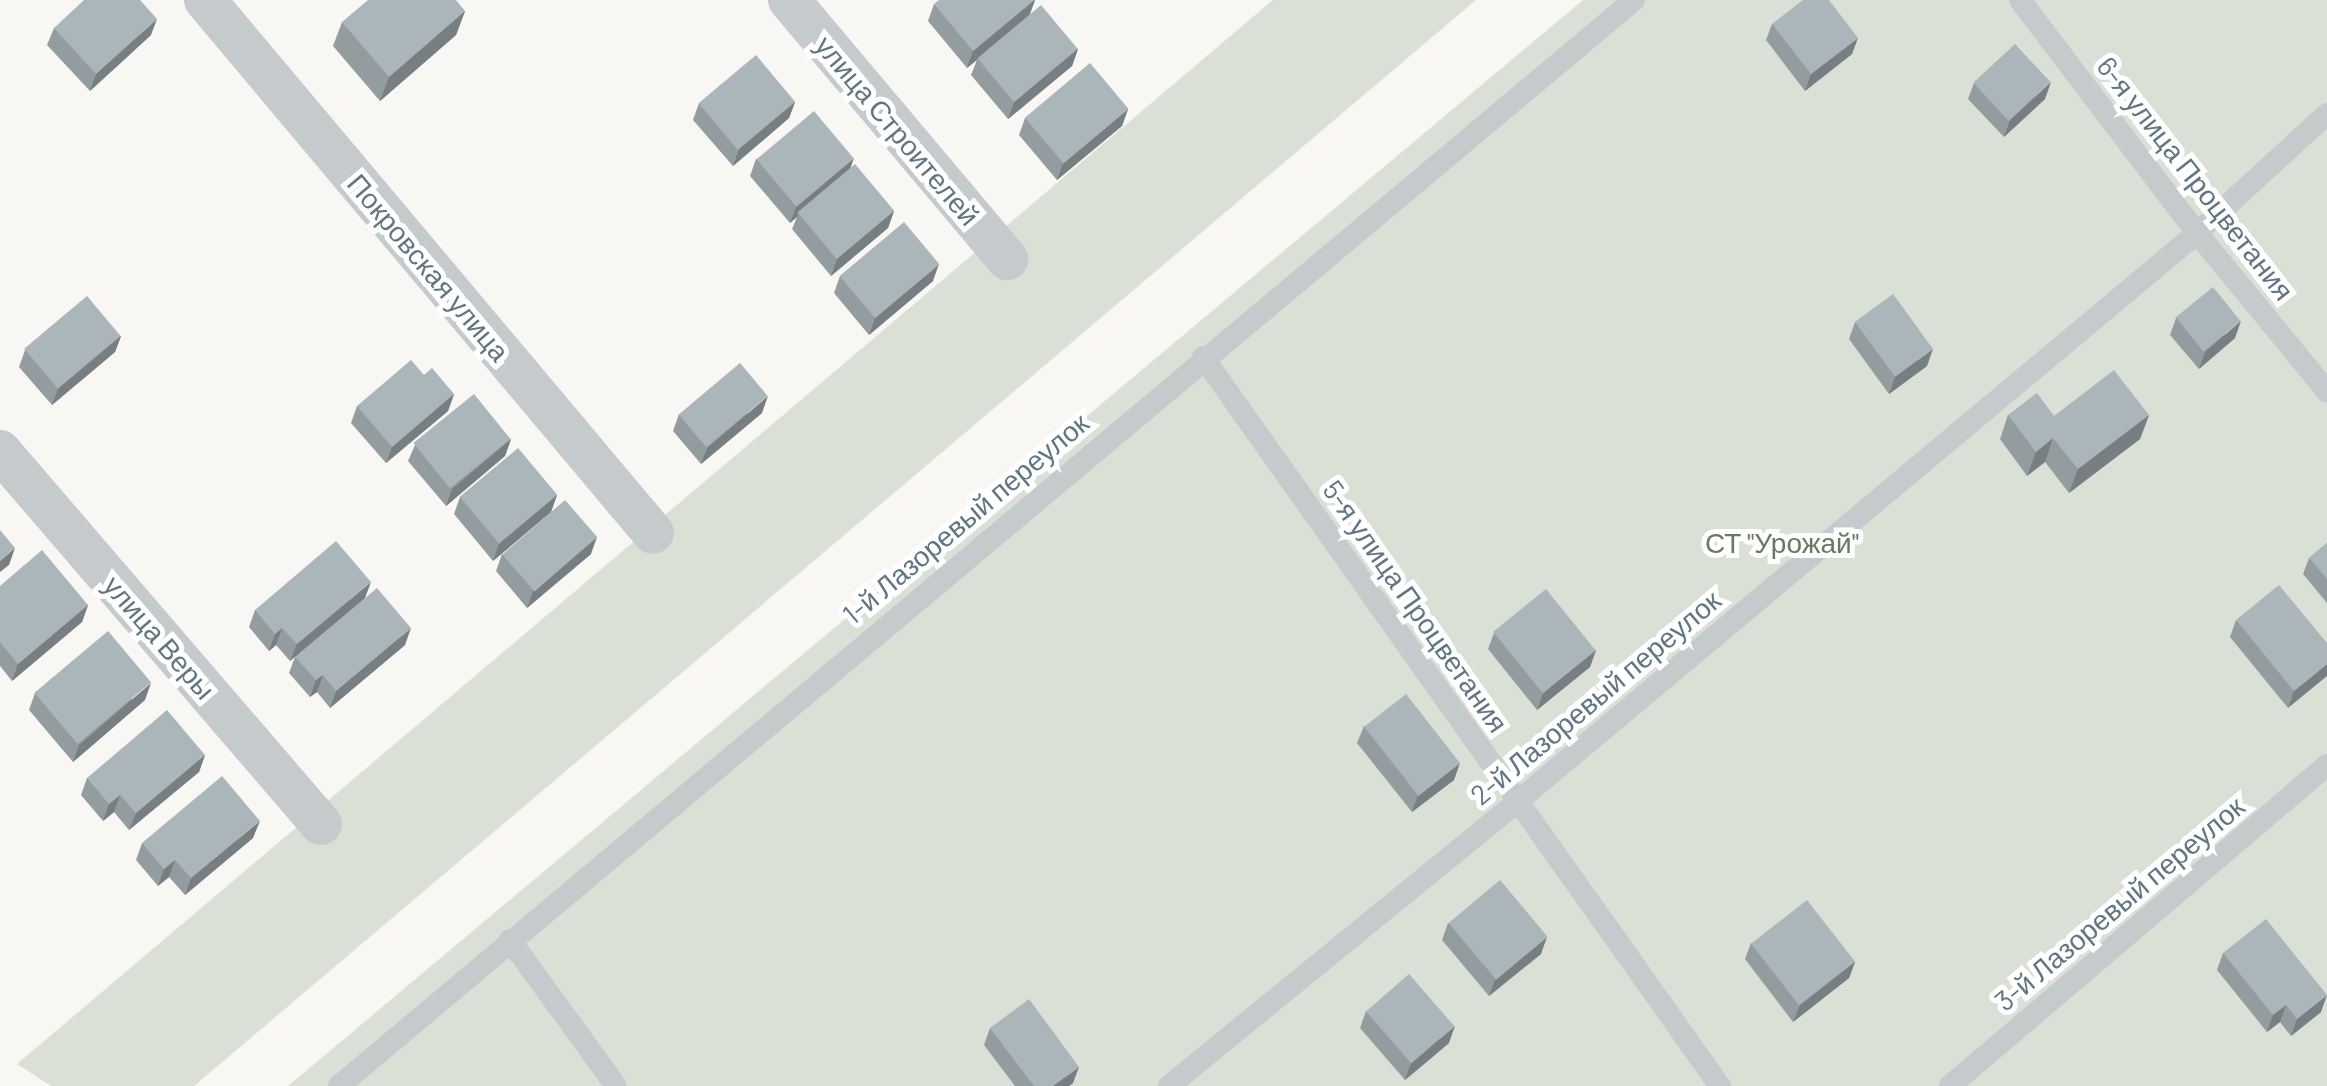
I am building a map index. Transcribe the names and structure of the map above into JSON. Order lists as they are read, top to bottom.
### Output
{
  "streets": {
    "street": ["улица Строителей", "Покровская улица", "улица Веры"],
    "lane": [
      "6-я улица Процветания",
      "1-й Лазоревый переулок",
      "5-я улица Процветания",
      "2-й Лазоревый переулок",
      "3-й Лазоревый переулок"
    ]
  },
  "crossings": [
    ["6-я улица Процветания", "2-й Лазоревый переулок"],
    ["1-й Лазоревый переулок", "5-я улица Процветания"],
    ["5-я улица Процветания", "2-й Лазоревый переулок"]
  ],
  "parks": ["СТ \"Урожай\""]
}
